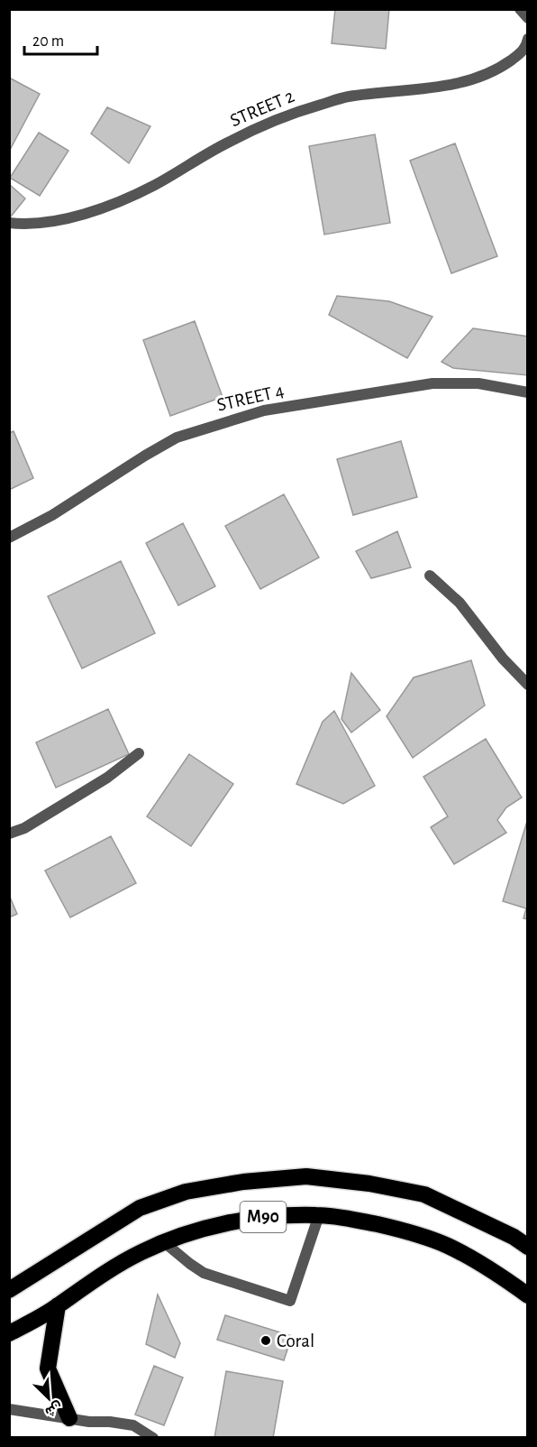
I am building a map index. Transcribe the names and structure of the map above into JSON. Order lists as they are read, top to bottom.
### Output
{
  "streets": {
    "highway": ["M90"],
    "street": ["STREET 2", "STREET 4"]
  },
  "places": ["Coral"],
  "scale_bar": "20 m",
  "north": "bottom right"
}
